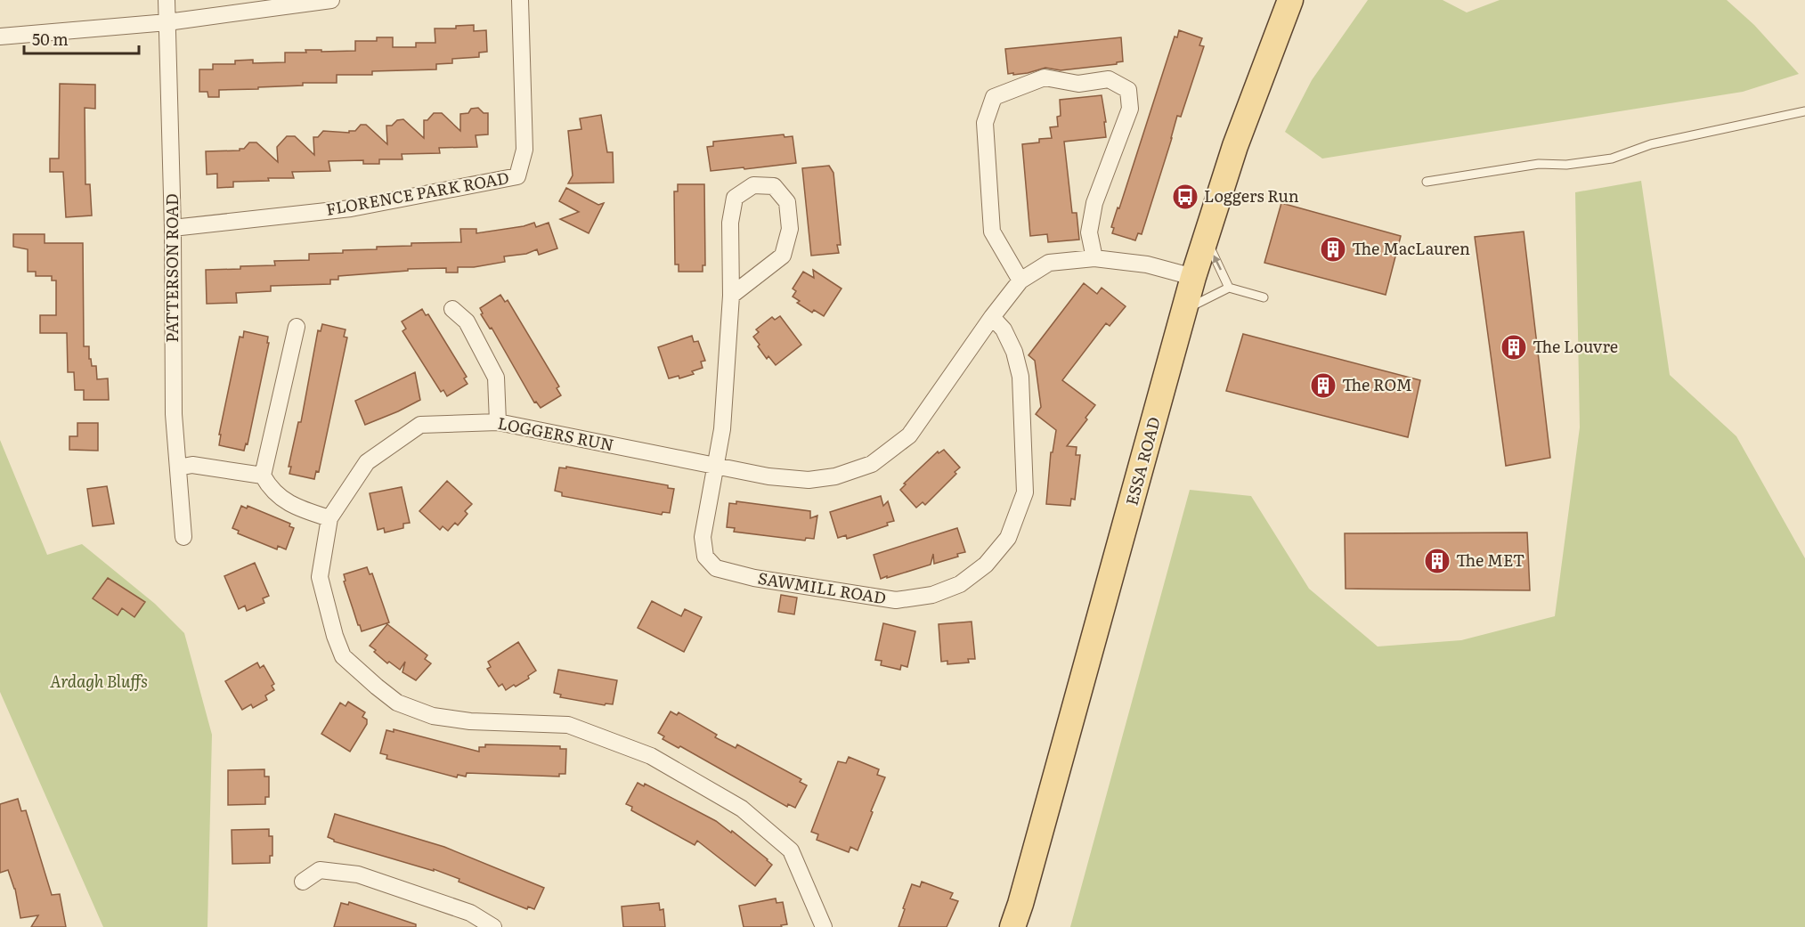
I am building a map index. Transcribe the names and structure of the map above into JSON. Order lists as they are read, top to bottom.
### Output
{
  "streets": {
    "main road": ["ESSA ROAD"],
    "street": [
      "FLORENCE PARK ROAD",
      "PATTERSON ROAD",
      "LOGGERS RUN",
      "SAWMILL ROAD"
    ]
  },
  "crossings": [
    ["FLORENCE PARK ROAD", "PATTERSON ROAD"],
    ["LOGGERS RUN", "ESSA ROAD"],
    ["LOGGERS RUN", "SAWMILL ROAD"]
  ],
  "parks": ["Ardagh Bluffs"],
  "places": {
    "bus stop": ["Loggers Run"],
    "building": [
      "The MacLauren",
      "The Louvre",
      "The ROM",
      "The MET"
    ]
  },
  "scale_bar": "50 m"
}
